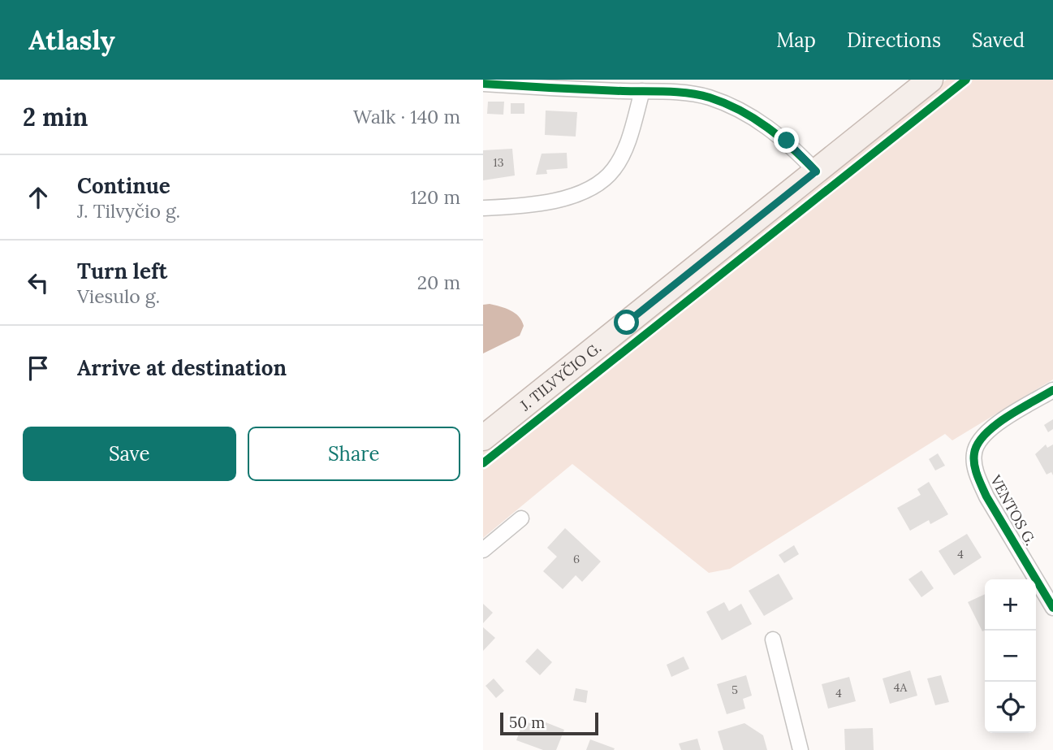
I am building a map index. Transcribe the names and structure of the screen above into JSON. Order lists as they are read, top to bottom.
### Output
{
  "streets": {
    "main road": ["J. TILVYČIO G."],
    "street": ["VENTOS G."]
  },
  "house_numbers": [
    "13",
    "4",
    "6",
    "4A",
    "5",
    "4"
  ],
  "scale_bar": "50 m",
  "page": {
    "header": "Atlasly",
    "nav": ["Map", "Directions", "Saved"],
    "heading": ["2 min", "Walk · 140 m"],
    "list": [
      ["Continue", "J. Tilvyčio g.", "120 m"],
      ["Turn left", "Viesulo g.", "20 m"],
      "Arrive at destination"
    ],
    "buttons": ["Save", "Share"],
    "map_buttons": ["+", "−"],
    "scale": "50 m"
  }
}
